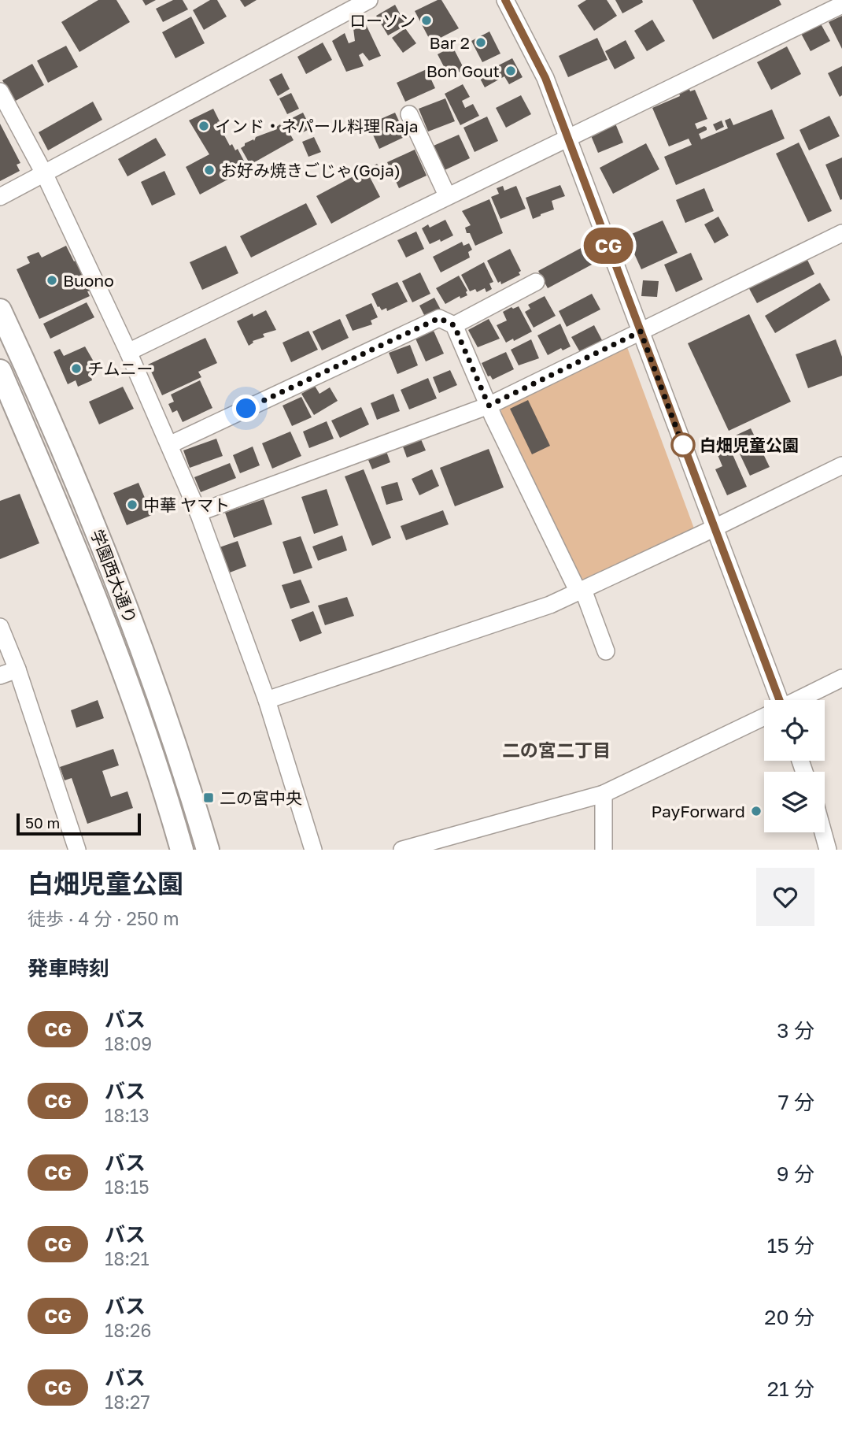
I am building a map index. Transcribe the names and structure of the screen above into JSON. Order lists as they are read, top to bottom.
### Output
{
  "streets": {
    "main road": ["学園西大通り"]
  },
  "districts": ["二の宮二丁目"],
  "places": {
    "other": [
      "ローソン",
      "Bar 2",
      "Bon Gout",
      "インド・ネパール料理 Raja",
      "お好み焼きごじゃ(Goja)",
      "Buono",
      "チムニー",
      "白畑児童公園",
      "中華 ヤマト",
      "PayForward"
    ],
    "transit": ["二の宮中央"]
  },
  "lines": ["bus line CG"],
  "scale_bar": "50 m",
  "page": {
    "on_map": "CG",
    "scale": "50 m",
    "heading": [
      ["白畑児童公園", "徒歩 · 4 分 · 250 m"],
      "発車時刻"
    ],
    "list": [
      {
        "mark": "CG",
        "name": "バス",
        "note": "18:09",
        "value": "3 分"
      },
      {
        "mark": "CG",
        "name": "バス",
        "note": "18:13",
        "value": "7 分"
      },
      {
        "mark": "CG",
        "name": "バス",
        "note": "18:15",
        "value": "9 分"
      },
      {
        "mark": "CG",
        "name": "バス",
        "note": "18:21",
        "value": "15 分"
      },
      {
        "mark": "CG",
        "name": "バス",
        "note": "18:26",
        "value": "20 分"
      },
      {
        "mark": "CG",
        "name": "バス",
        "note": "18:27",
        "value": "21 分"
      }
    ]
  }
}
